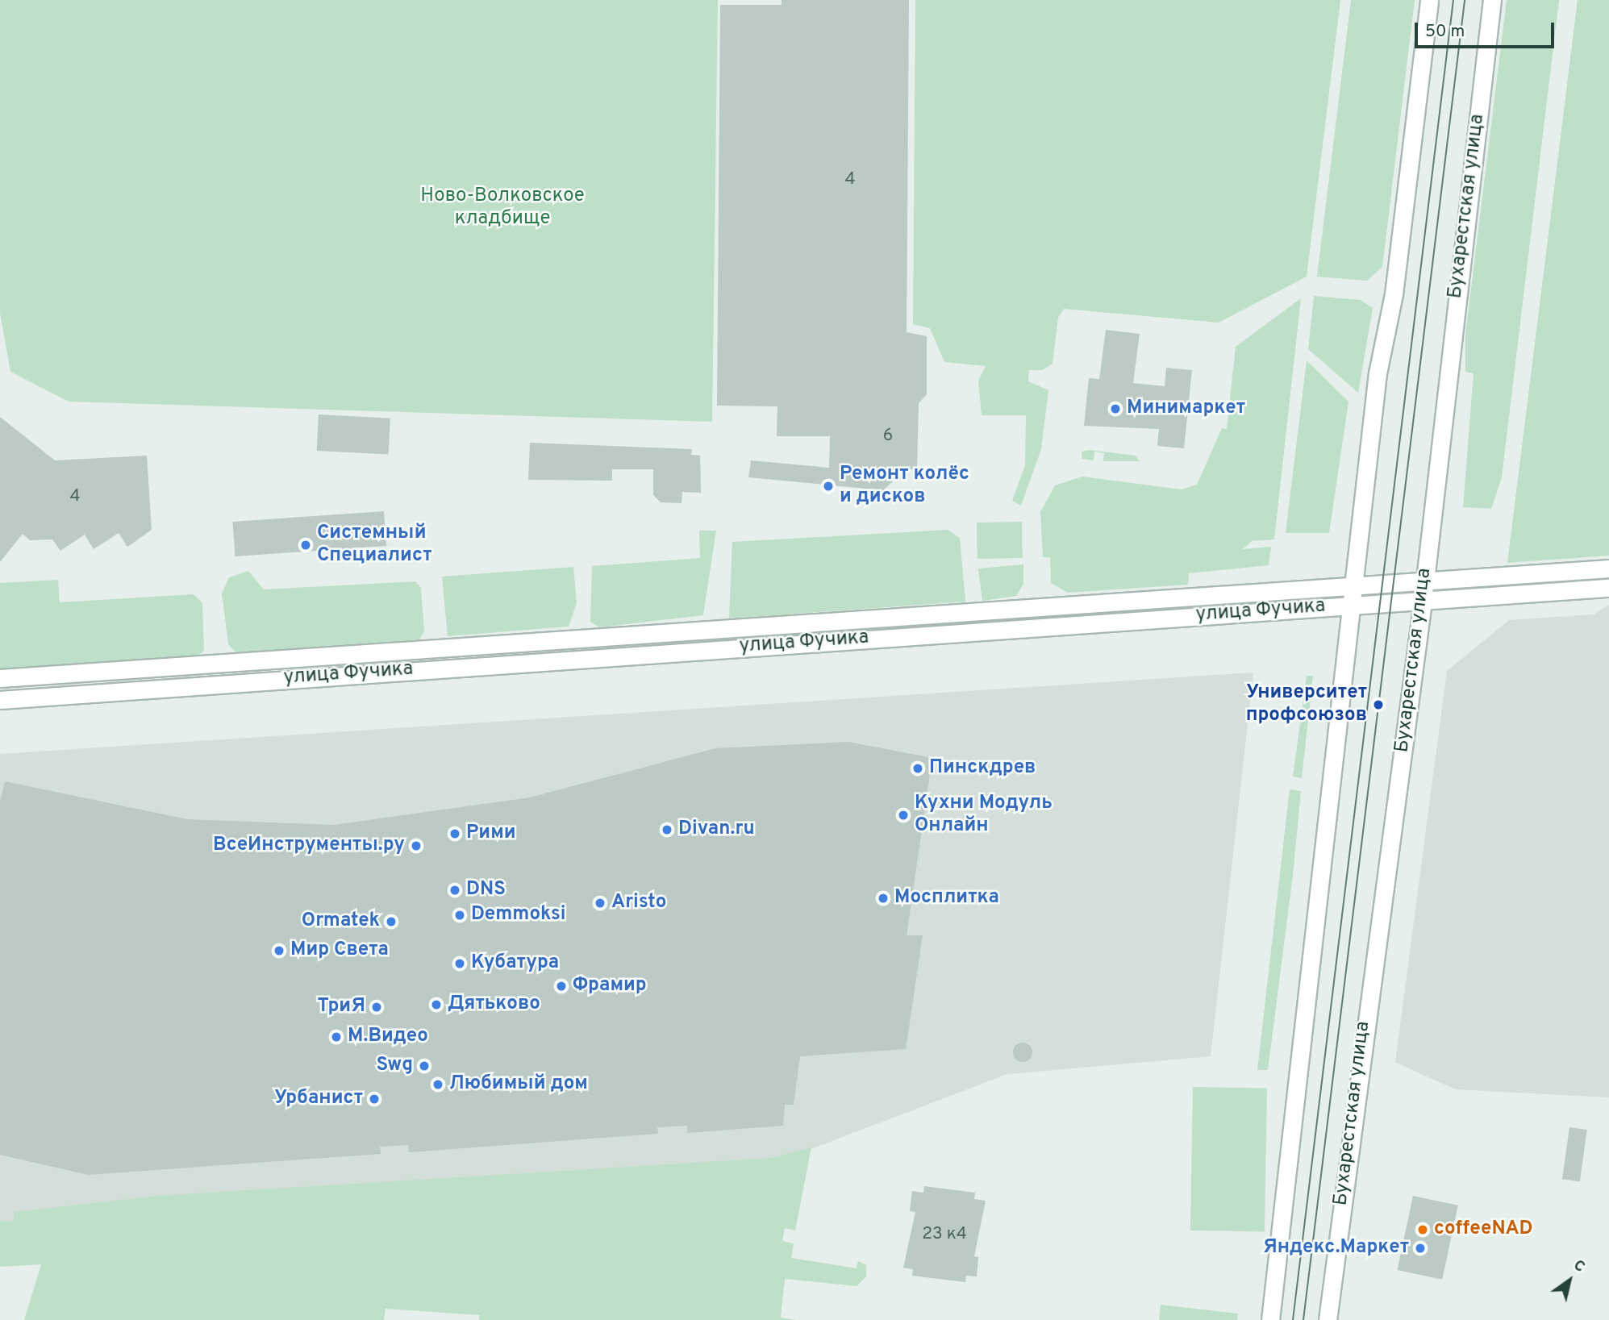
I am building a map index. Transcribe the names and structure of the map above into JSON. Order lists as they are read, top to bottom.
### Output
{
  "streets": {
    "street": ["Бухарестская улица", "улица Фучика"]
  },
  "crossings": [
    ["Бухарестская улица", "улица Фучика"]
  ],
  "parks": ["Ново-Волковское кладбище"],
  "places": [
    "Минимаркет",
    "Ремонт колёс и дисков",
    "Системный Специалист",
    "Университет профсоюзов",
    "Пинскдрев",
    "Кухни Модуль Онлайн",
    "Divan.ru",
    "Рими",
    "ВсеИнструменты.ру",
    "DNS",
    "Мосплитка",
    "Aristo",
    "Demmoksi",
    "Ormatek",
    "Мир Света",
    "Кубатура",
    "Фрамир",
    "Дятьково",
    "ТриЯ",
    "М.Видео",
    "Swg",
    "Любимый дом",
    "Урбанист",
    "coffeeNAD",
    "Яндекс.Маркет"
  ],
  "house_numbers": [
    "4",
    "6",
    "4",
    "23 к4"
  ],
  "scale_bar": "50 m",
  "north": "top right"
}
